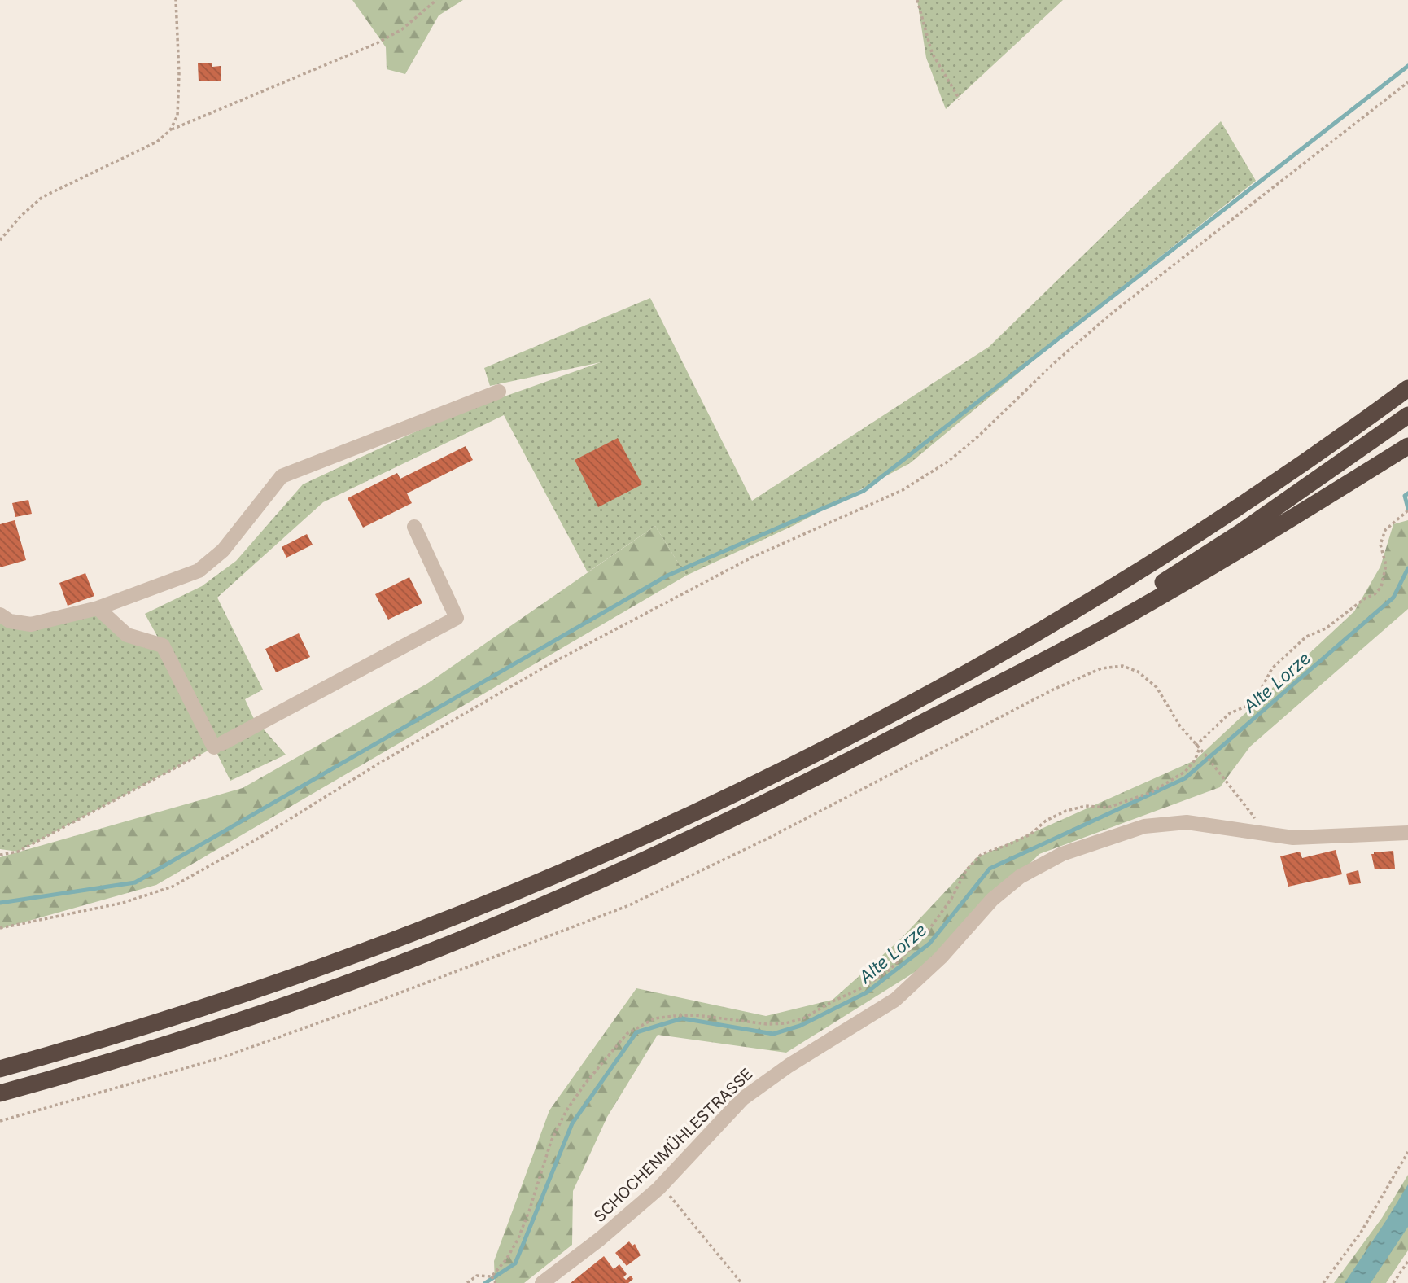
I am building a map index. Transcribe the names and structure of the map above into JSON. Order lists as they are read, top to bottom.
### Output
{
  "streets": {
    "street": ["SCHOCHENMÜHLESTRASSE"]
  },
  "water": ["Alte Lorze"]
}
